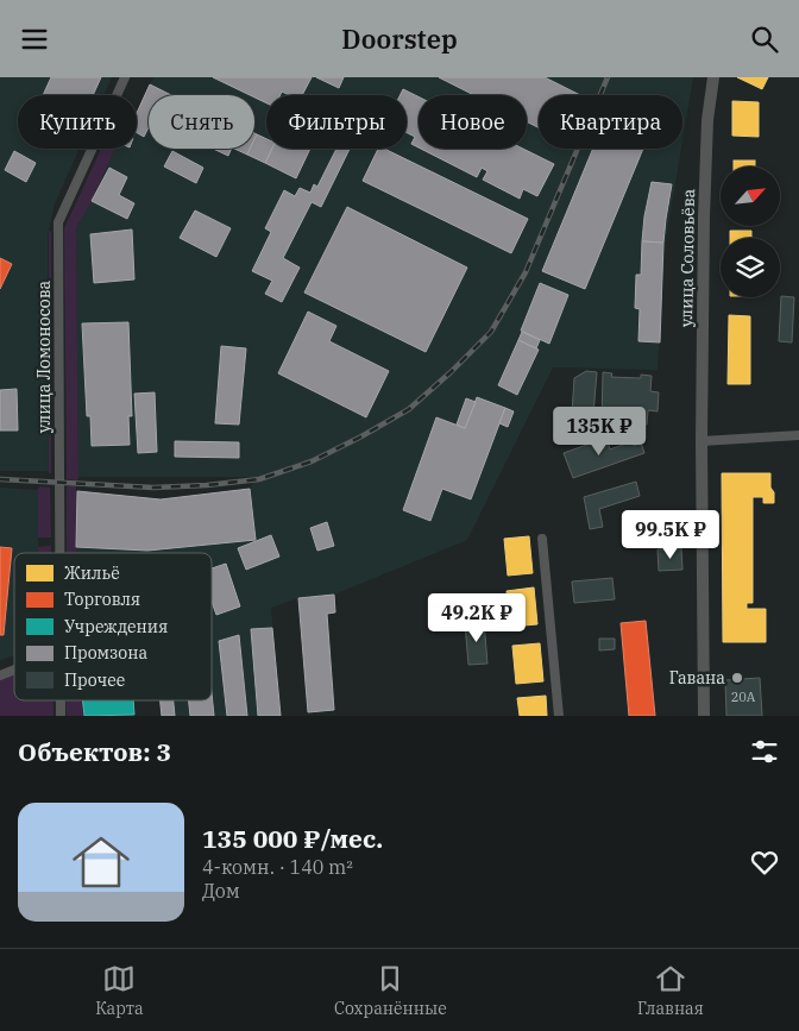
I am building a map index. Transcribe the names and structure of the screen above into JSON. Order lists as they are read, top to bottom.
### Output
{
  "streets": {
    "street": ["улица Соловьёва", "улица Ломоносова"]
  },
  "places": ["Гавана"],
  "house_numbers": ["20А"],
  "legend": [
    "Жильё",
    "Торговля",
    "Учреждения",
    "Промзона",
    "Прочее"
  ],
  "north": "top right",
  "page": {
    "header": "Doorstep",
    "chip": [
      "Купить",
      "Снять",
      "Фильтры",
      "Новое",
      "Квартира"
    ],
    "price": ["135K ₽", "99.5K ₽", "49.2K ₽"],
    "heading": "Объектов: 3",
    "list": [
      {
        "name": "135 000 ₽/мес.",
        "note": "4-комн. · 140 m² · Дом"
      }
    ],
    "tabs": ["Карта", "Сохранённые", "Главная"]
  }
}
